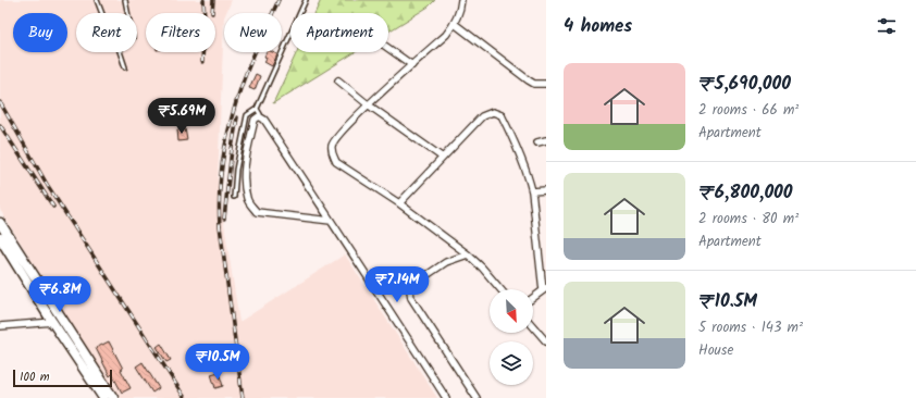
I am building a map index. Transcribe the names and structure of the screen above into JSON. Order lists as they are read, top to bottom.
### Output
{
  "scale_bar": "100 m",
  "north": "bottom right",
  "page": {
    "heading": "4 homes",
    "chip": [
      "Buy",
      "Rent",
      "Filters",
      "New",
      "Apartment"
    ],
    "list": [
      {
        "name": "₹5,690,000",
        "note": "2 rooms · 66 m² · Apartment"
      },
      {
        "name": "₹6,800,000",
        "note": "2 rooms · 80 m² · Apartment"
      },
      {
        "name": "₹10.5M",
        "note": "5 rooms · 143 m² · House"
      }
    ],
    "price": [
      "₹5.69M",
      "₹7.14M",
      "₹6.8M",
      "₹10.5M"
    ],
    "scale": "100 m"
  }
}
